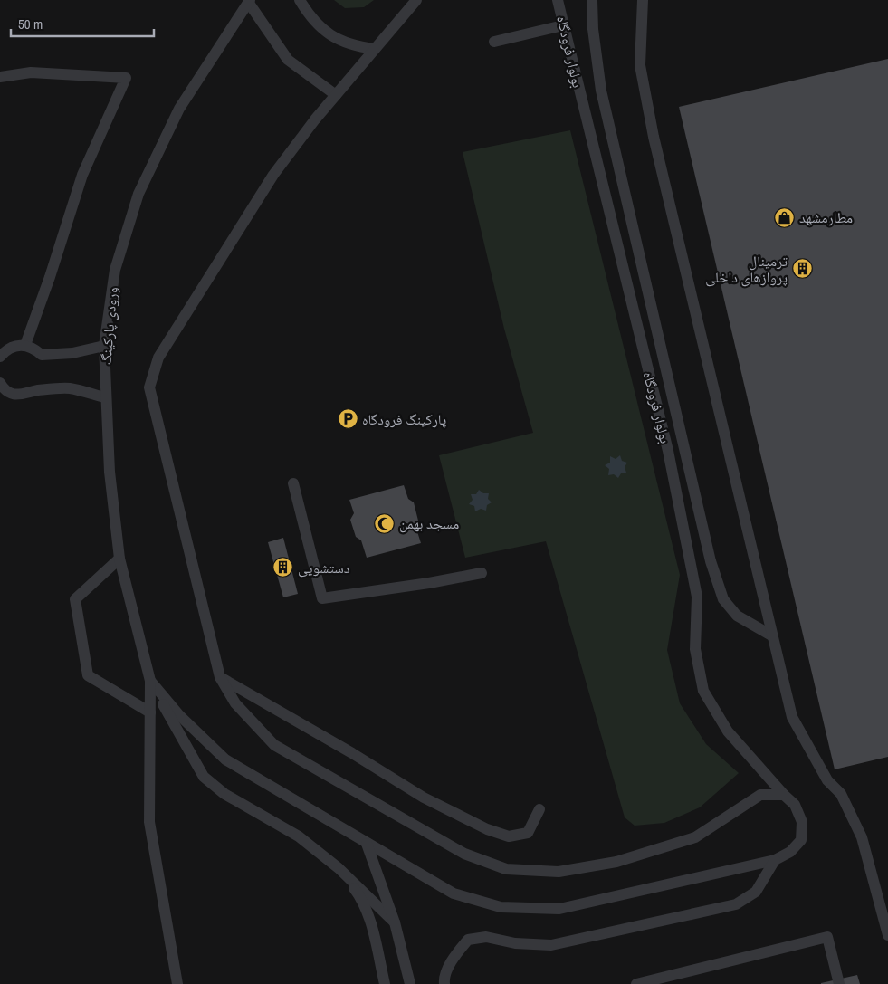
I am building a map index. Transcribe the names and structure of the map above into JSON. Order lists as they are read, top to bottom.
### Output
{
  "streets": {
    "lane": ["بولوار فرودگاه", "ورودی پارکینگ"]
  },
  "places": {
    "shop": ["مطارمشهد"],
    "building": ["ترمینال پروازهای داخلی", "دستشویی"],
    "parking": ["پارکینگ فرودگاه"],
    "mosque": ["مسجد بهمن"]
  },
  "scale_bar": "50 m"
}
